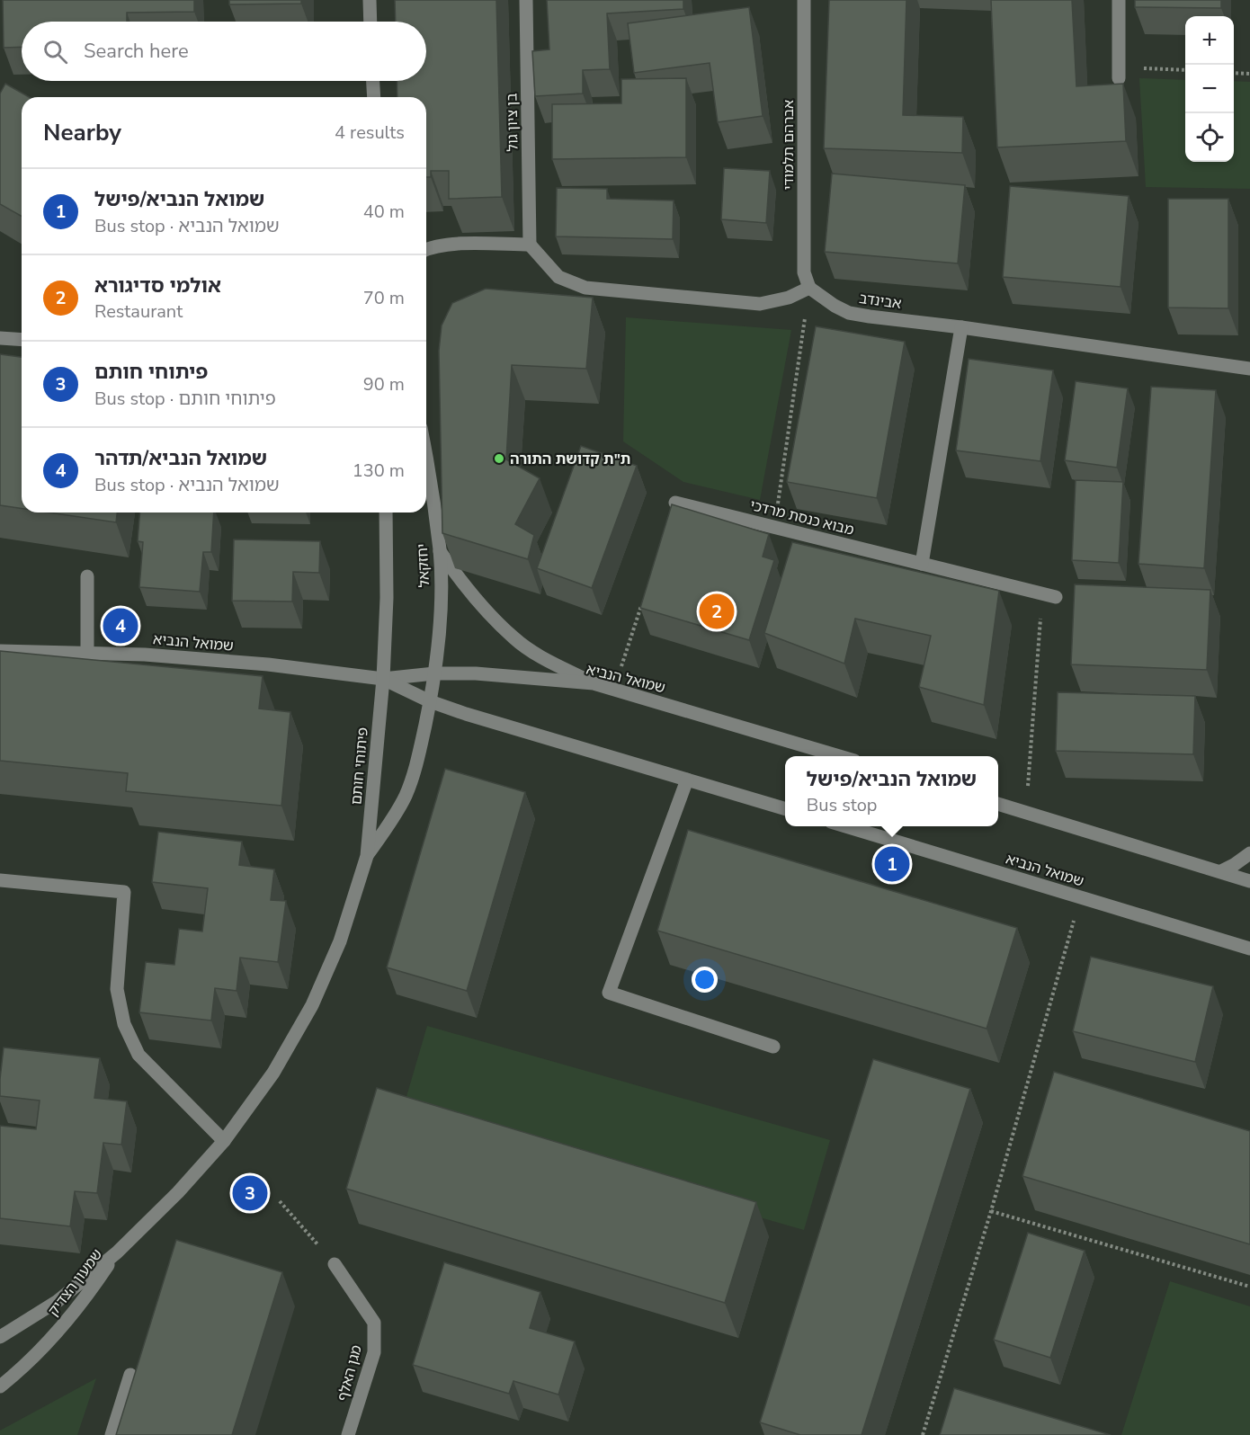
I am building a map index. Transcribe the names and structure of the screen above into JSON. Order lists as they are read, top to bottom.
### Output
{
  "streets": {
    "street": [
      "בן ציון גול",
      "אברהם תלמודי",
      "אבינדב",
      "מבוא כנסת מרדכי",
      "יחזקאל",
      "שמואל הנביא",
      "פיתוחי חותם",
      "שמעון הצדיק",
      "מגן האלף"
    ]
  },
  "crossings": [
    ["אברהם תלמודי", "אבינדב"],
    ["יחזקאל", "שמואל הנביא"],
    ["יחזקאל", "פיתוחי חותם"],
    ["שמואל הנביא", "פיתוחי חותם"],
    ["פיתוחי חותם", "שמעון הצדיק"]
  ],
  "places": ["ת\"ת קדושת התורה"],
  "page": {
    "map_buttons": ["+", "−"],
    "search": "Search here",
    "heading": ["Nearby", "4 results"],
    "list": [
      {
        "mark": "1",
        "name": "שמואל הנביא/פישל",
        "note": "Bus stop · שמואל הנביא",
        "value": "40 m"
      },
      {
        "mark": "2",
        "name": "אולמי סדיגורא",
        "note": "Restaurant",
        "value": "70 m"
      },
      {
        "mark": "3",
        "name": "פיתוחי חותם",
        "note": "Bus stop · פיתוחי חותם",
        "value": "90 m"
      },
      {
        "mark": "4",
        "name": "שמואל הנביא/תדהר",
        "note": "Bus stop · שמואל הנביא",
        "value": "130 m"
      }
    ],
    "pins": [
      "2",
      "4",
      "1",
      "3"
    ],
    "popup": ["שמואל הנביא/פישל", "Bus stop"]
  }
}
